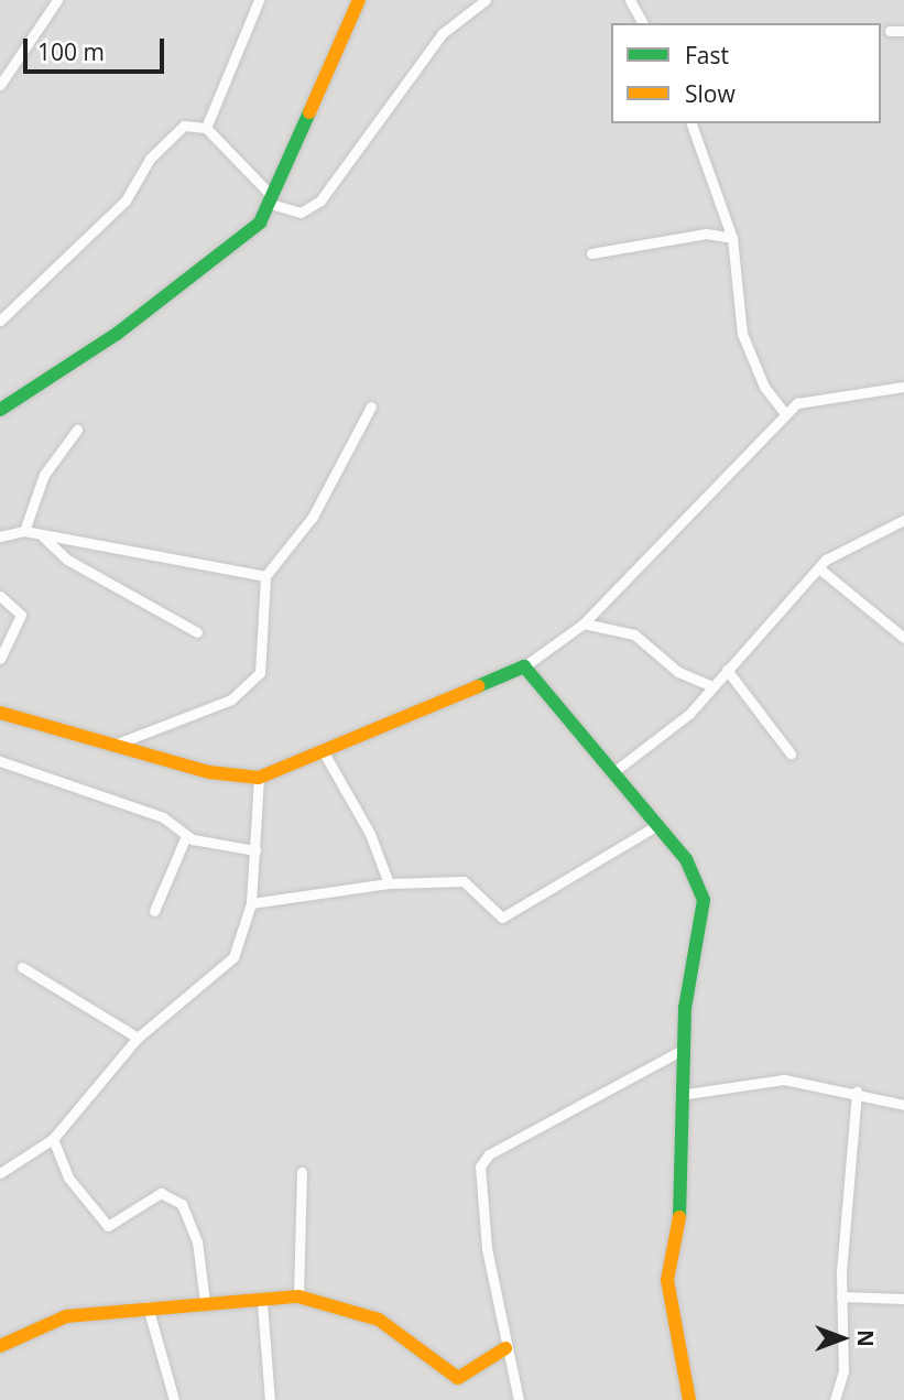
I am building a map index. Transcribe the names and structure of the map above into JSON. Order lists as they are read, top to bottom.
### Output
{
  "legend": ["Fast", "Slow"],
  "scale_bar": "100 m",
  "north": "right"
}
